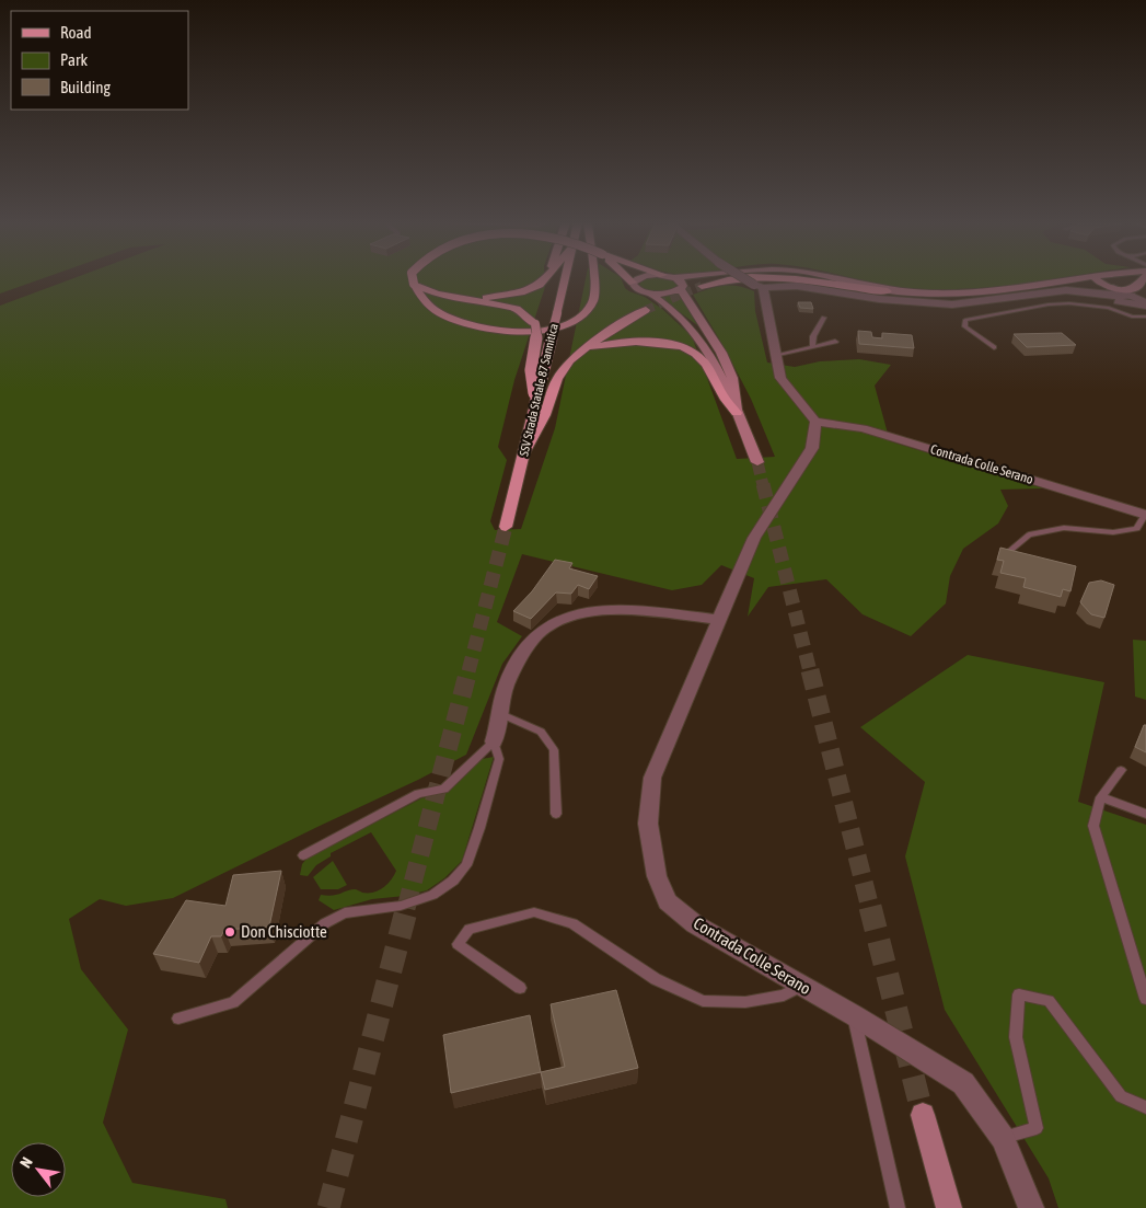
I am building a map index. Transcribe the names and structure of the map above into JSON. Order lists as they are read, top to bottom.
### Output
{
  "streets": {
    "main road": ["SSV Strada Statale 87 Sannitica"],
    "street": ["Contrada Colle Serano"]
  },
  "places": ["Don Chisciotte"],
  "legend": ["Road", "Park", "Building"],
  "north": "top left"
}
